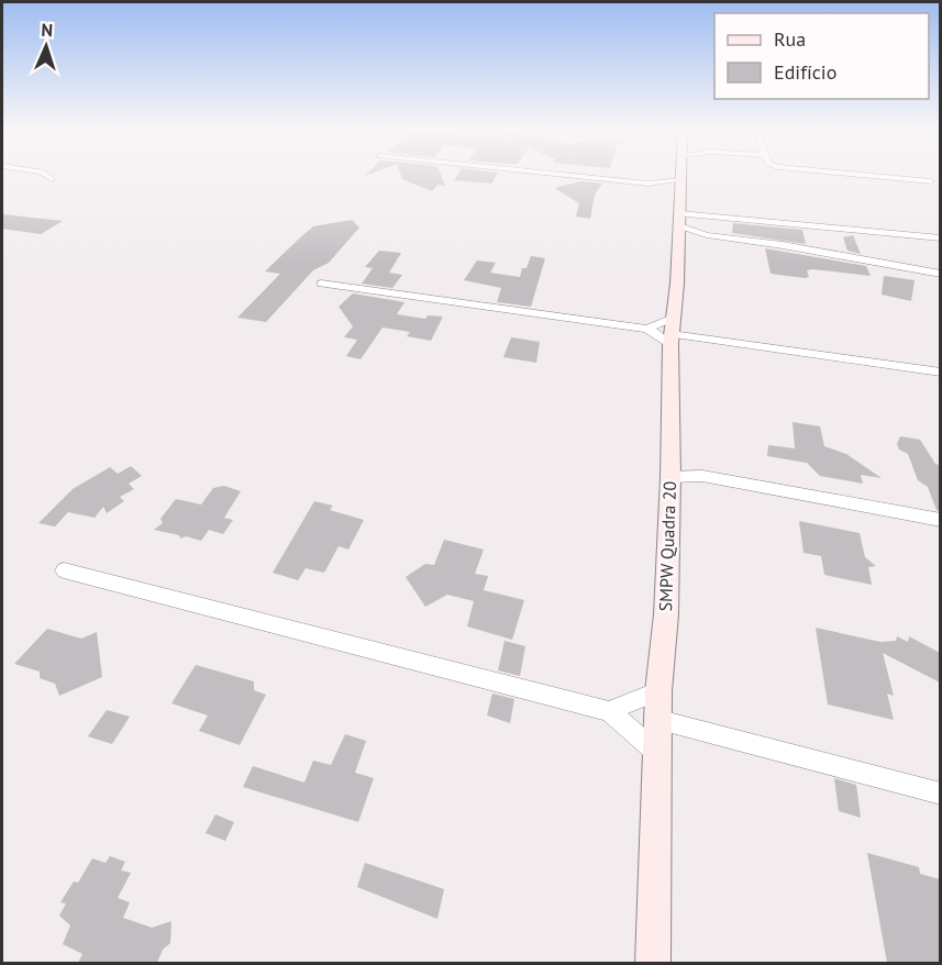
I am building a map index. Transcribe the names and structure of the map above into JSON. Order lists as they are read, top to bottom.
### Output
{
  "streets": {
    "street": ["SMPW Quadra 20"]
  },
  "legend": ["Rua", "Edifício"],
  "north": "top"
}
